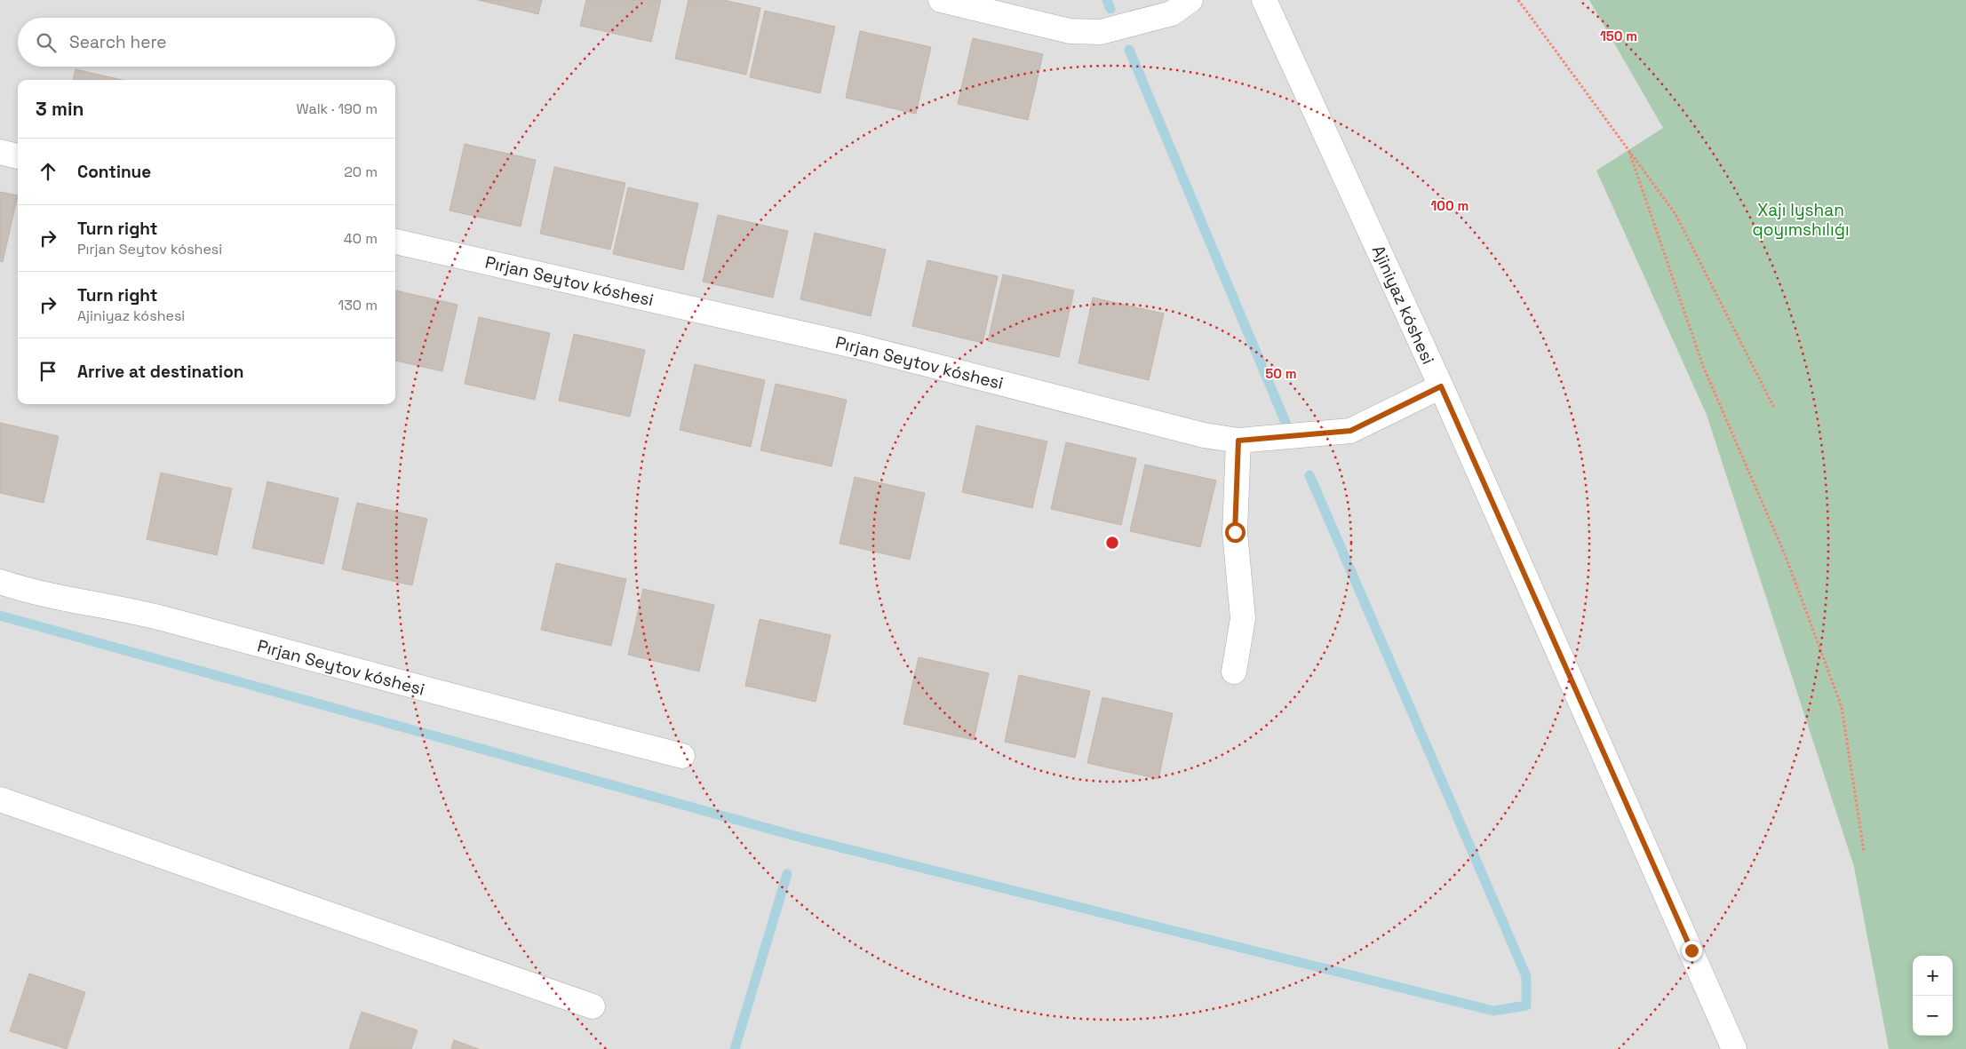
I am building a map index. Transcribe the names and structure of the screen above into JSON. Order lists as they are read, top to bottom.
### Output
{
  "streets": {
    "street": ["Pırjan Seytov kóshesi", "Ajiniyaz kóshesi"]
  },
  "crossings": [
    ["Pırjan Seytov kóshesi", "Ajiniyaz kóshesi"]
  ],
  "parks": ["Xajı Iyshan qoyımshılıǵı"],
  "page": {
    "search": "Search here",
    "heading": ["3 min", "Walk · 190 m"],
    "list": [
      ["Continue", "20 m"],
      ["Turn right", "Pırjan Seytov kóshesi", "40 m"],
      ["Turn right", "Ajiniyaz kóshesi", "130 m"],
      "Arrive at destination"
    ],
    "map_buttons": ["+", "−"]
  },
  "rings": ["150 m", "100 m", "50 m"]
}
